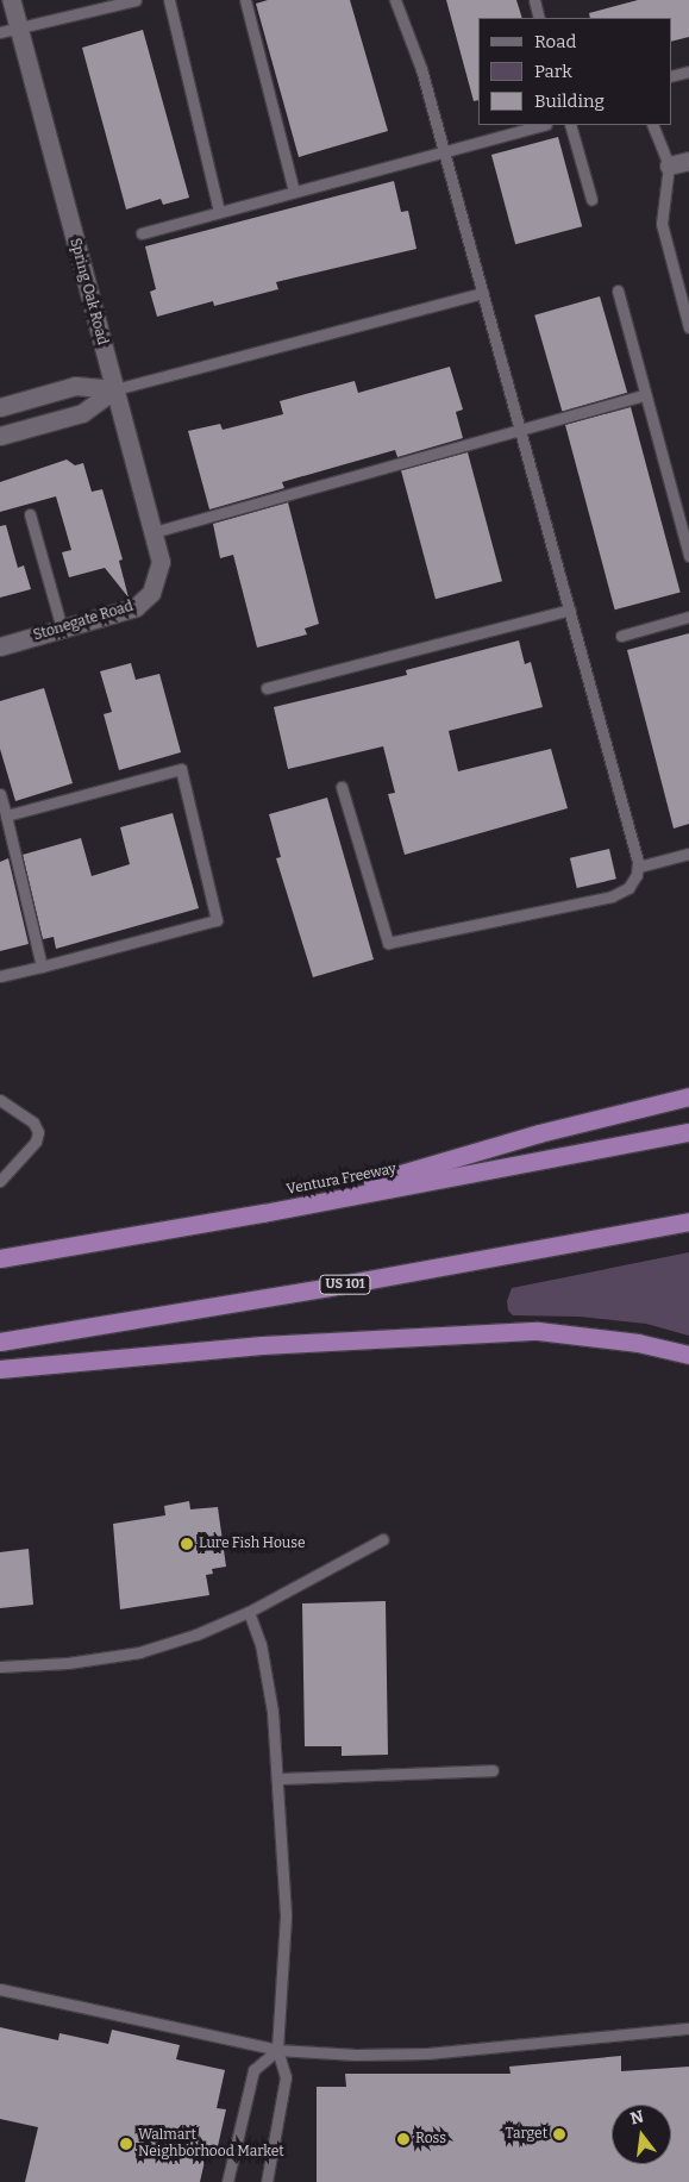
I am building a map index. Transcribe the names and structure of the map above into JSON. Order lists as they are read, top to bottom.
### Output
{
  "streets": {
    "highway": ["Ventura Freeway", "US 101"],
    "street": ["Spring Oak Road", "Stonegate Road"]
  },
  "crossings": [
    ["Spring Oak Road", "Stonegate Road"]
  ],
  "places": [
    "Lure Fish House",
    "Target",
    "Ross",
    "Walmart Neighborhood Market"
  ],
  "legend": ["Road", "Park", "Building"],
  "north": "top"
}
